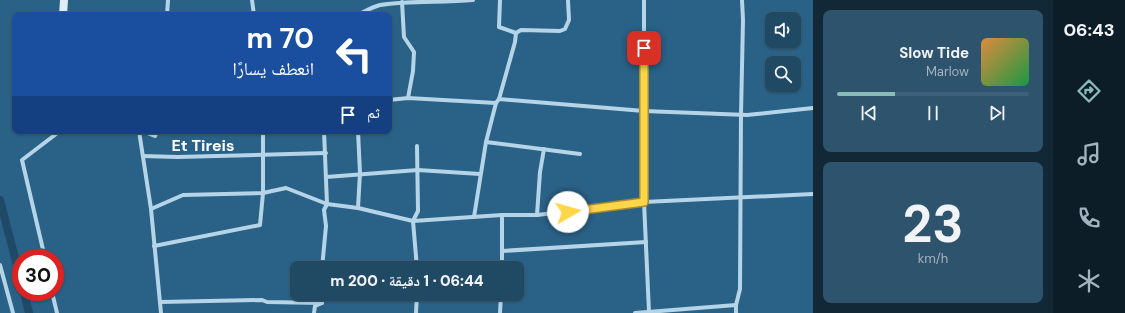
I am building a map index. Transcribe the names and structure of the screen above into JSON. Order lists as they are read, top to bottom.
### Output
{
  "districts": ["Et Tireis"],
  "page": {
    "tabs": "06:43",
    "turn": ["70 m", "انعطف يسارًا"],
    "song": ["Slow Tide", "Marlow"],
    "then": "ثم",
    "tile": ["23", "km/h"],
    "limit": "30",
    "trip": "06:44 · 1 دقيقة · 200 m"
  }
}
